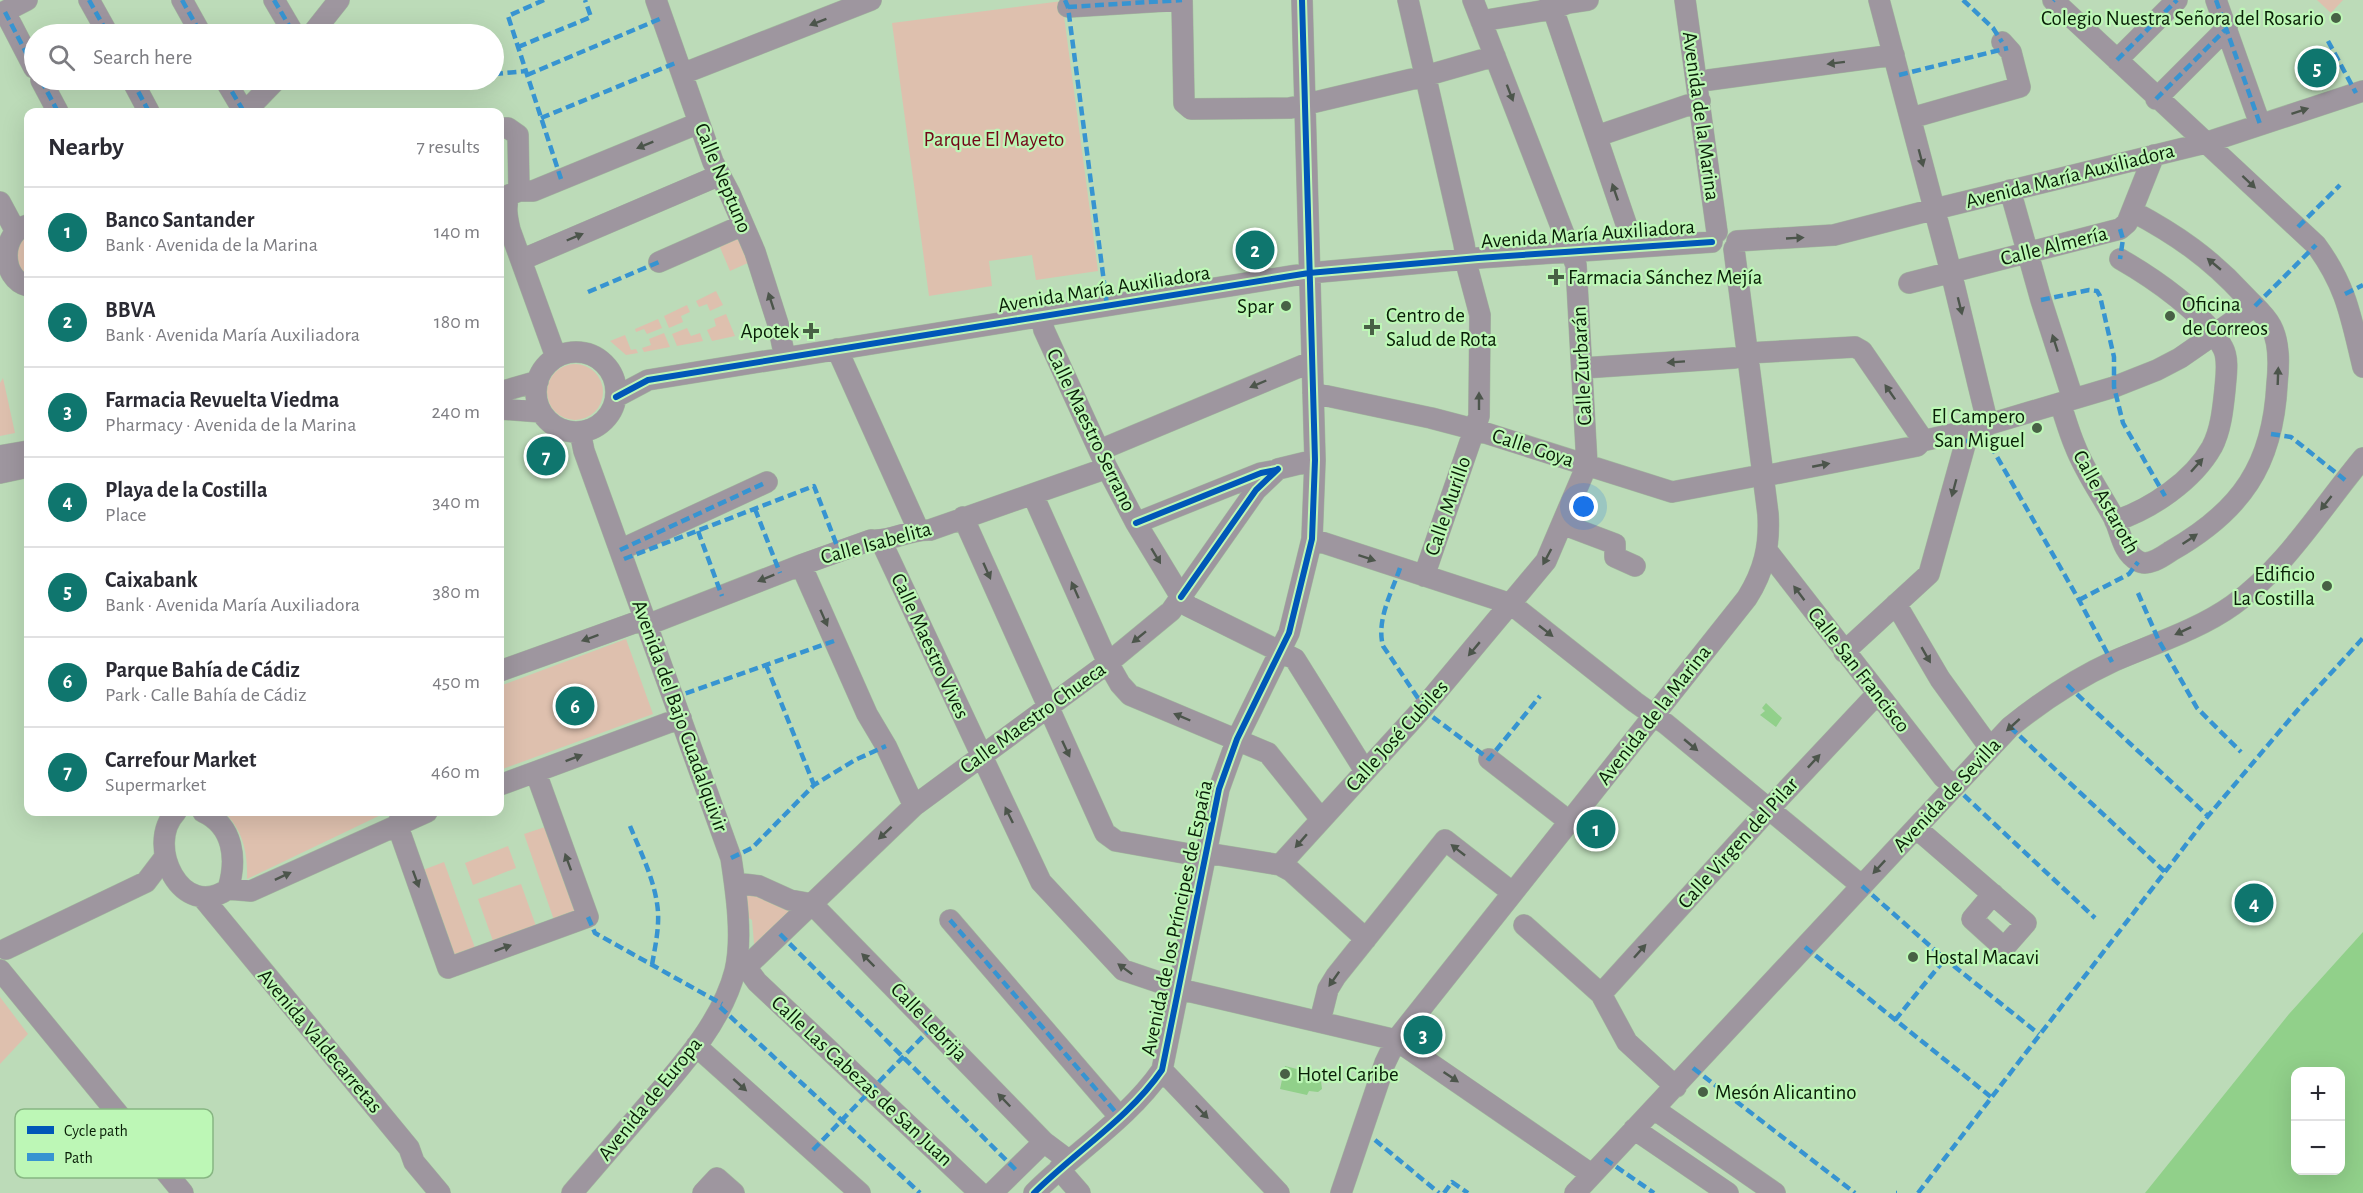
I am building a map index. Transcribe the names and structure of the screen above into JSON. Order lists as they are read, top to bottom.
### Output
{
  "streets": {
    "street": [
      "Avenida de la Marina",
      "Avenida María Auxiliadora",
      "Calle Neptuno",
      "Calle Almería",
      "Calle Zurbarán",
      "Calle Maestro Serrano",
      "Calle Goya",
      "Calle Astaroth",
      "Calle Murillo",
      "Calle Isabelita",
      "Calle Maestro Vives",
      "Calle San Francisco",
      "Avenida del Bajo Guadalquivir",
      "Calle Maestro Chueca",
      "Calle José Cubiles",
      "Avenida de Sevilla",
      "Calle Virgen del Pilar",
      "Avenida de los Príncipes de España",
      "Calle Lebrija",
      "Avenida Valdecarretas",
      "Calle Las Cabezas de San Juan",
      "Avenida de Europa"
    ]
  },
  "crossings": [
    ["Avenida de la Marina", "Avenida María Auxiliadora"],
    ["Avenida de la Marina", "Calle Goya"],
    ["Avenida de la Marina", "Calle Maestro Vives"],
    ["Avenida de la Marina", "Calle San Francisco"],
    ["Avenida María Auxiliadora", "Calle Neptuno"],
    ["Avenida María Auxiliadora", "Calle Almería"],
    ["Avenida María Auxiliadora", "Calle Zurbarán"],
    ["Avenida María Auxiliadora", "Calle Maestro Serrano"],
    ["Avenida María Auxiliadora", "Calle Astaroth"],
    ["Avenida María Auxiliadora", "Calle Murillo"],
    ["Avenida María Auxiliadora", "Avenida del Bajo Guadalquivir"],
    ["Avenida María Auxiliadora", "Avenida de los Príncipes de España"],
    ["Calle Almería", "Calle Astaroth"],
    ["Calle Zurbarán", "Calle Goya"],
    ["Calle Zurbarán", "Calle José Cubiles"],
    ["Calle Maestro Serrano", "Calle Isabelita"],
    ["Calle Maestro Serrano", "Calle Maestro Chueca"],
    ["Calle Maestro Serrano", "Calle José Cubiles"],
    ["Calle Maestro Serrano", "Avenida de los Príncipes de España"],
    ["Calle Goya", "Calle Astaroth"],
    ["Calle Goya", "Calle Murillo"],
    ["Calle Goya", "Avenida de los Príncipes de España"],
    ["Calle Isabelita", "Calle Maestro Vives"],
    ["Calle Isabelita", "Avenida del Bajo Guadalquivir"],
    ["Calle Isabelita", "Avenida de los Príncipes de España"],
    ["Calle Maestro Vives", "Calle Maestro Chueca"],
    ["Calle Maestro Vives", "Avenida de los Príncipes de España"],
    ["Calle San Francisco", "Avenida de Sevilla"],
    ["Calle San Francisco", "Calle Virgen del Pilar"],
    ["Avenida del Bajo Guadalquivir", "Calle Maestro Chueca"],
    ["Avenida del Bajo Guadalquivir", "Calle Las Cabezas de San Juan"],
    ["Avenida del Bajo Guadalquivir", "Avenida de Europa"],
    ["Calle Maestro Chueca", "Avenida de los Príncipes de España"],
    ["Calle Maestro Chueca", "Calle Lebrija"],
    ["Calle Maestro Chueca", "Calle Las Cabezas de San Juan"],
    ["Calle Maestro Chueca", "Avenida de Europa"],
    ["Avenida de los Príncipes de España", "Calle Lebrija"],
    ["Calle Las Cabezas de San Juan", "Avenida de Europa"]
  ],
  "one_way": [
    "Calle Neptuno",
    "Calle José Cubiles",
    "Avenida de Sevilla",
    "Calle Virgen del Pilar"
  ],
  "parks": ["Parque El Mayeto"],
  "places": {
    "other": [
      "Colegio Nuestra Señora del Rosario",
      "Spar",
      "Oficina de Correos",
      "El Campero San Miguel",
      "Edificio La Costilla",
      "Hostal Macavi",
      "Hotel Caribe",
      "Mesón Alicantino"
    ],
    "health": ["Farmacia Sánchez Mejía", "Centro de Salud de Rota", "Apotek"]
  },
  "legend": ["Cycle path", "Path"],
  "page": {
    "search": "Search here",
    "pins": [
      "5",
      "2",
      "7",
      "6",
      "1",
      "4",
      "3"
    ],
    "heading": ["Nearby", "7 results"],
    "list": [
      {
        "mark": "1",
        "name": "Banco Santander",
        "note": "Bank · Avenida de la Marina",
        "value": "140 m"
      },
      {
        "mark": "2",
        "name": "BBVA",
        "note": "Bank · Avenida María Auxiliadora",
        "value": "180 m"
      },
      {
        "mark": "3",
        "name": "Farmacia Revuelta Viedma",
        "note": "Pharmacy · Avenida de la Marina",
        "value": "240 m"
      },
      {
        "mark": "4",
        "name": "Playa de la Costilla",
        "note": "Place",
        "value": "340 m"
      },
      {
        "mark": "5",
        "name": "Caixabank",
        "note": "Bank · Avenida María Auxiliadora",
        "value": "380 m"
      },
      {
        "mark": "6",
        "name": "Parque Bahía de Cádiz",
        "note": "Park · Calle Bahía de Cádiz",
        "value": "450 m"
      },
      {
        "mark": "7",
        "name": "Carrefour Market",
        "note": "Supermarket",
        "value": "460 m"
      }
    ],
    "map_buttons": ["+", "−"]
  }
}
